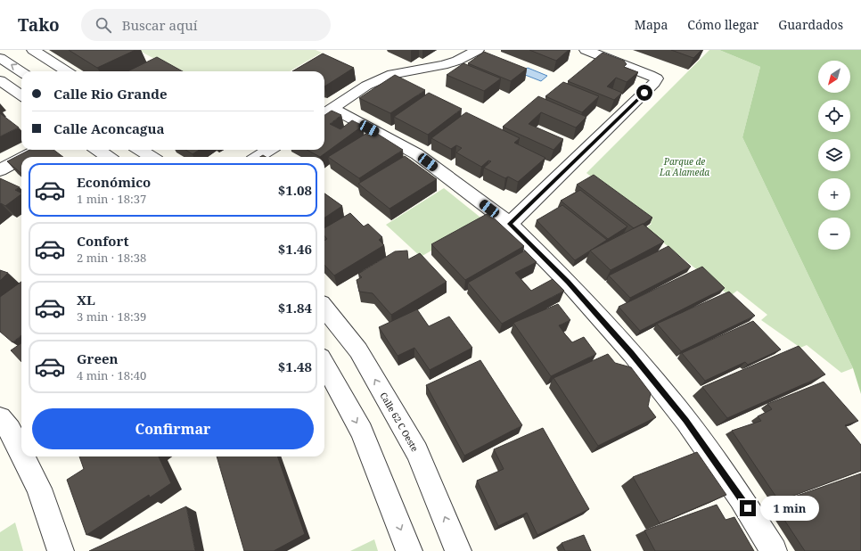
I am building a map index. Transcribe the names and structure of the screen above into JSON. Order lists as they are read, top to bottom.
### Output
{
  "streets": {
    "street": ["Calle 62 C Oeste"]
  },
  "parks": ["Parque de La Alameda"],
  "north": "bottom left",
  "page": {
    "header": "Tako",
    "search": "Buscar aquí",
    "nav": ["Mapa", "Cómo llegar", "Guardados"],
    "map_buttons": ["+", "−"],
    "banner": ["Calle Rio Grande", "Calle Aconcagua"],
    "list": [
      {
        "name": "Económico",
        "note": "1 min · 18:37",
        "value": "$1.08"
      },
      {
        "name": "Confort",
        "note": "2 min · 18:38",
        "value": "$1.46"
      },
      {
        "name": "XL",
        "note": "3 min · 18:39",
        "value": "$1.84"
      },
      {
        "name": "Green",
        "note": "4 min · 18:40",
        "value": "$1.48"
      }
    ],
    "buttons": "Confirmar",
    "bubble": "1 min"
  }
}
